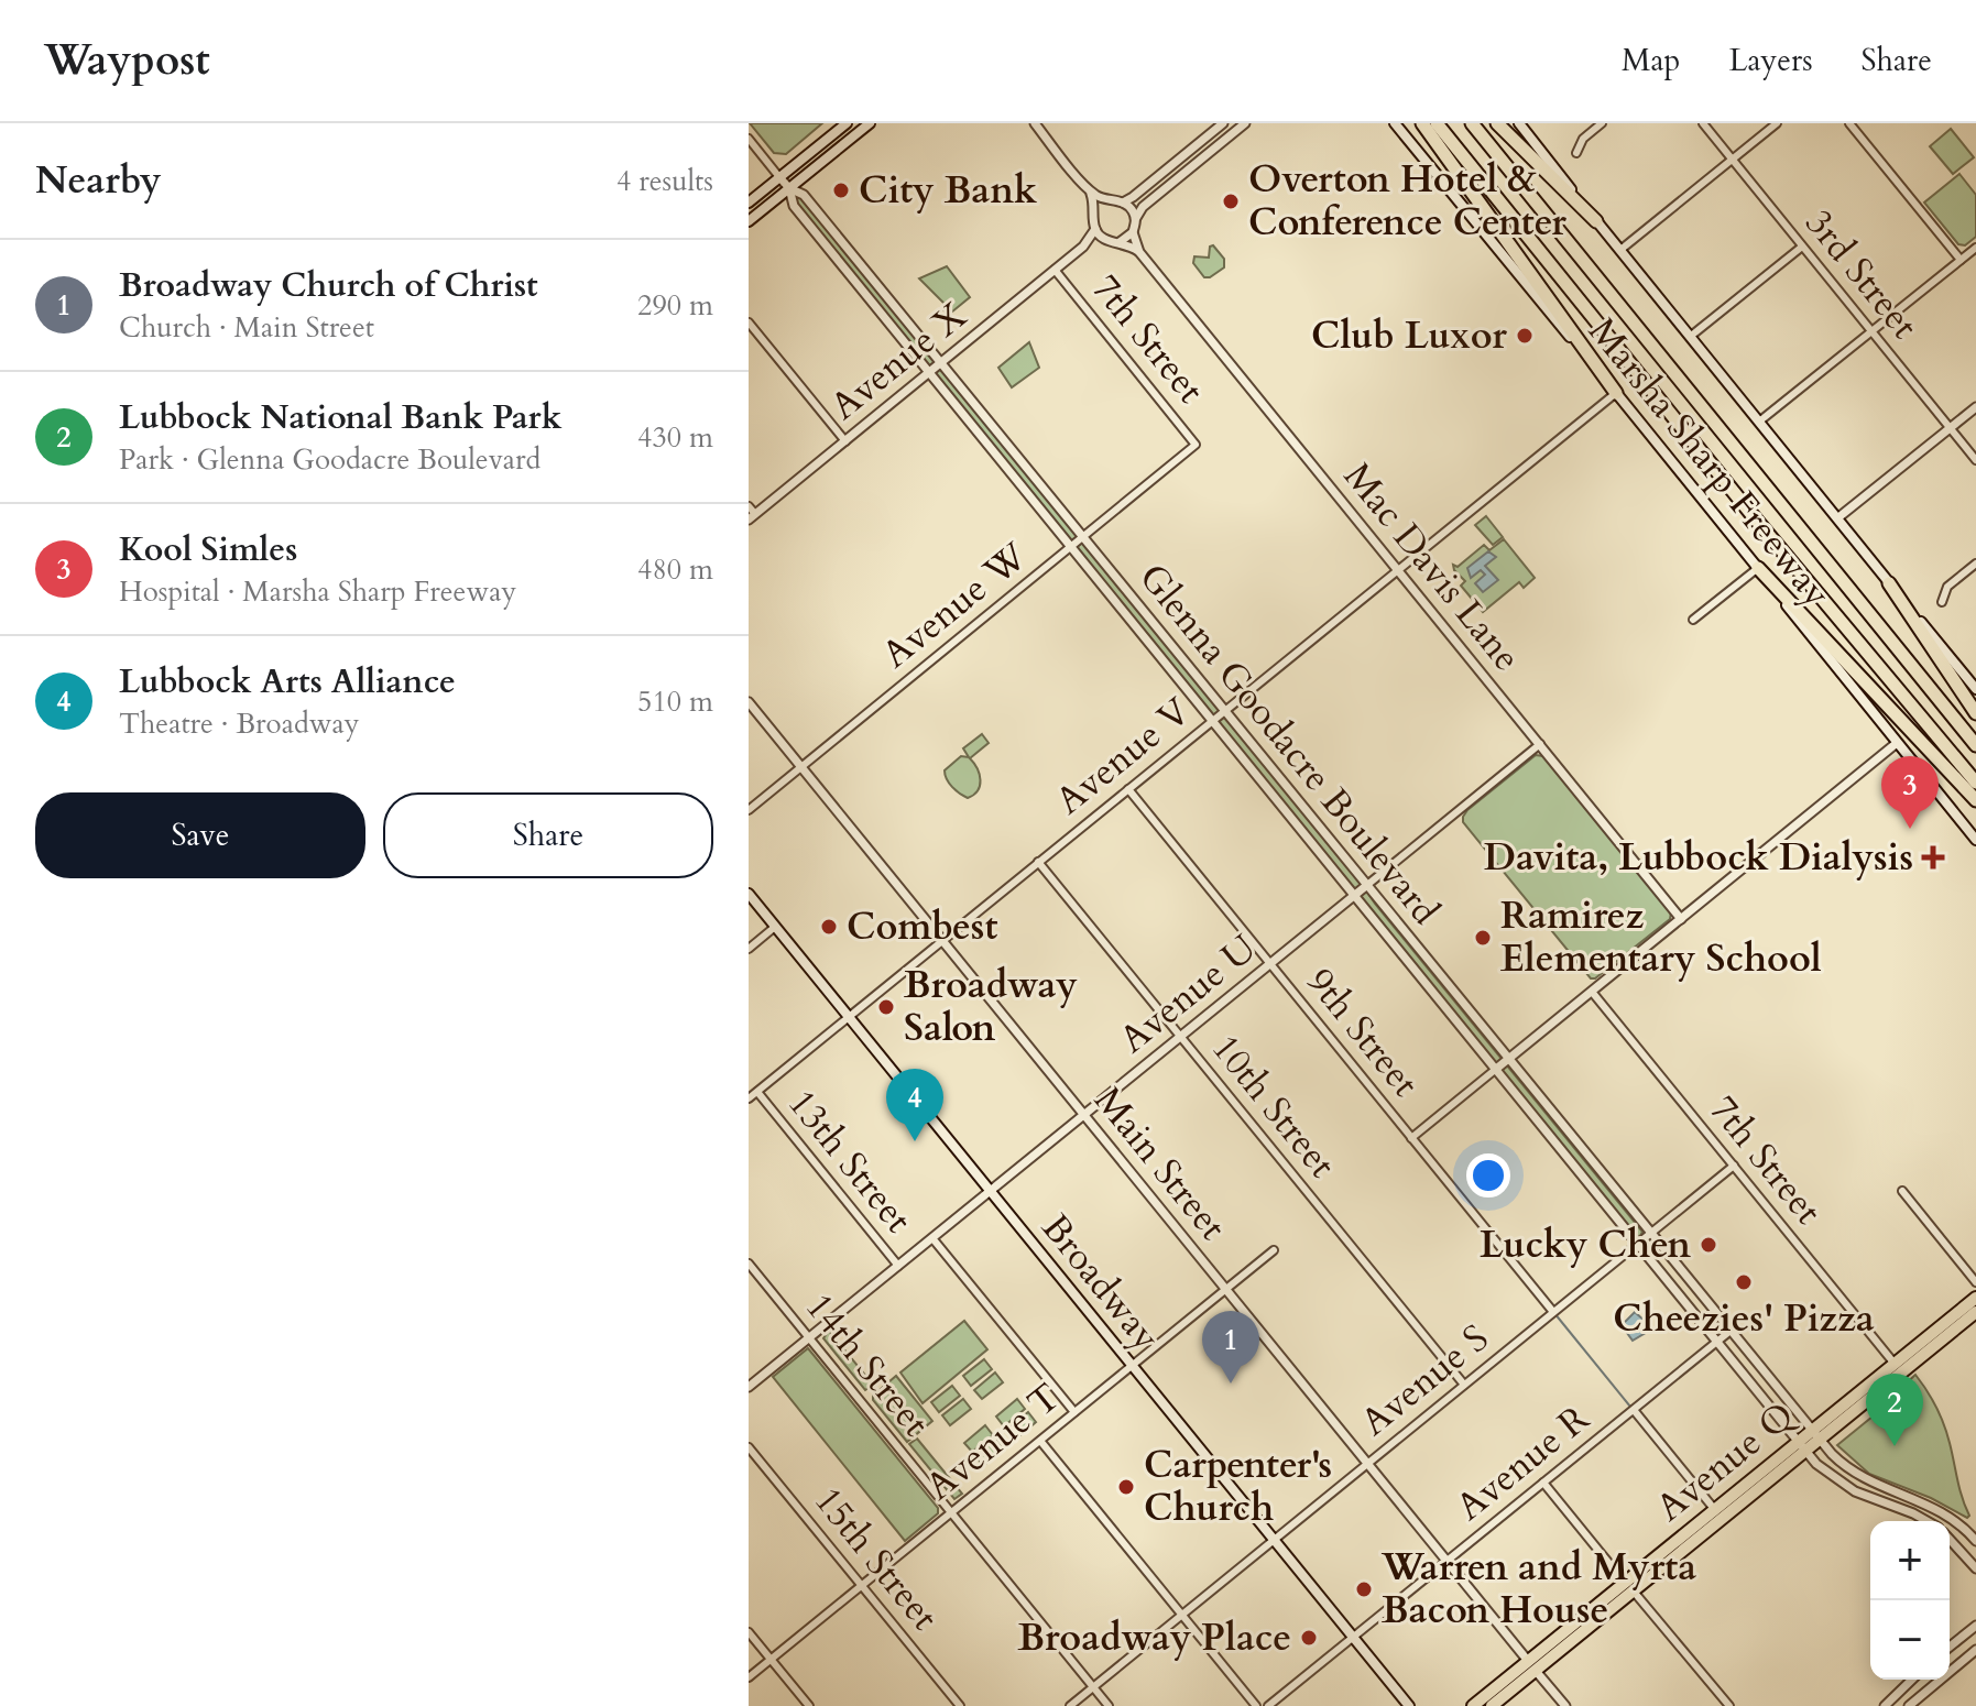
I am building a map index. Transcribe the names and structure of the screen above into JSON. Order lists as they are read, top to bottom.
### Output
{
  "streets": {
    "highway": ["Marsha Sharp Freeway", "Avenue Q"],
    "main road": ["Broadway"],
    "street": [
      "3rd Street",
      "7th Street",
      "Avenue X",
      "Mac Davis Lane",
      "Avenue W",
      "Glenna Goodacre Boulevard",
      "Avenue V",
      "Avenue U",
      "9th Street",
      "10th Street",
      "13th Street",
      "Main Street",
      "14th Street",
      "Avenue S",
      "Avenue T",
      "Avenue R",
      "15th Street"
    ]
  },
  "crossings": [
    ["7th Street", "Avenue X"],
    ["7th Street", "Avenue W"],
    ["7th Street", "Avenue S"],
    ["7th Street", "Avenue Q"],
    ["Avenue X", "Glenna Goodacre Boulevard"],
    ["Marsha Sharp Freeway", "Avenue V"],
    ["Mac Davis Lane", "Avenue V"],
    ["Mac Davis Lane", "Avenue U"],
    ["Avenue W", "Glenna Goodacre Boulevard"],
    ["Avenue W", "Main Street"],
    ["Glenna Goodacre Boulevard", "Avenue V"],
    ["Glenna Goodacre Boulevard", "Avenue U"],
    ["Glenna Goodacre Boulevard", "Avenue S"],
    ["Glenna Goodacre Boulevard", "Avenue Q"],
    ["Glenna Goodacre Boulevard", "Avenue R"],
    ["Avenue V", "9th Street"],
    ["Avenue V", "10th Street"],
    ["Avenue V", "13th Street"],
    ["Avenue V", "Main Street"],
    ["Avenue V", "Broadway"],
    ["Avenue U", "9th Street"],
    ["Avenue U", "10th Street"],
    ["Avenue U", "13th Street"],
    ["Avenue U", "Main Street"],
    ["Avenue U", "Broadway"],
    ["Avenue U", "14th Street"],
    ["9th Street", "Avenue S"],
    ["10th Street", "Avenue S"],
    ["13th Street", "Avenue T"],
    ["Main Street", "Avenue S"],
    ["Main Street", "Avenue T"],
    ["Main Street", "Avenue Q"],
    ["Main Street", "Avenue R"],
    ["Broadway", "Avenue S"],
    ["Broadway", "Avenue T"],
    ["Broadway", "Avenue R"],
    ["14th Street", "Avenue S"],
    ["14th Street", "Avenue T"],
    ["Avenue T", "15th Street"]
  ],
  "places": {
    "other": [
      "City Bank",
      "Overton Hotel & Conference Center",
      "Club Luxor",
      "Combest",
      "Ramirez Elementary School",
      "Broadway Salon",
      "Lucky Chen",
      "Cheezies' Pizza",
      "Carpenter's Church",
      "Warren and Myrta Bacon House",
      "Broadway Place"
    ],
    "health": ["Davita, Lubbock Dialysis"]
  },
  "page": {
    "header": "Waypost",
    "nav": ["Map", "Layers", "Share"],
    "heading": ["Nearby", "4 results"],
    "list": [
      {
        "mark": "1",
        "name": "Broadway Church of Christ",
        "note": "Church · Main Street",
        "value": "290 m"
      },
      {
        "mark": "2",
        "name": "Lubbock National Bank Park",
        "note": "Park · Glenna Goodacre Boulevard",
        "value": "430 m"
      },
      {
        "mark": "3",
        "name": "Kool Simles",
        "note": "Hospital · Marsha Sharp Freeway",
        "value": "480 m"
      },
      {
        "mark": "4",
        "name": "Lubbock Arts Alliance",
        "note": "Theatre · Broadway",
        "value": "510 m"
      }
    ],
    "pins": [
      "3",
      "4",
      "1",
      "2"
    ],
    "buttons": ["Save", "Share"],
    "map_buttons": ["+", "−"]
  }
}
